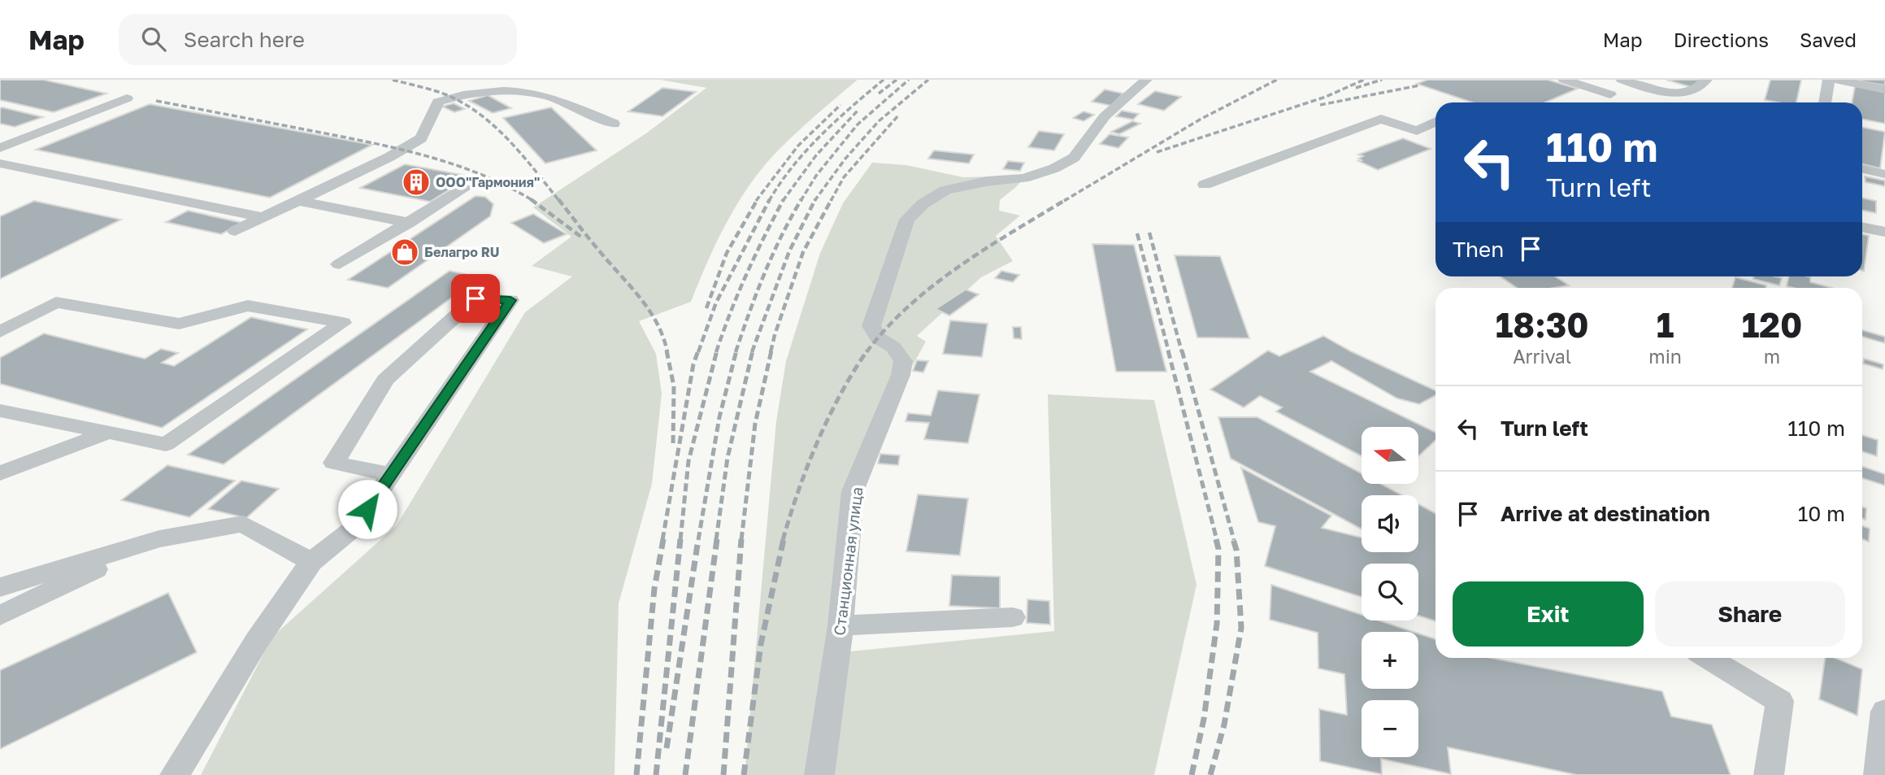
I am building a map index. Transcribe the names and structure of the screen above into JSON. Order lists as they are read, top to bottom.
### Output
{
  "streets": {
    "street": ["Станционная улица"]
  },
  "places": {
    "building": ["ООО\"Гармония\""],
    "shop": ["Белагро RU"]
  },
  "north": "left",
  "page": {
    "header": "Map",
    "search": "Search here",
    "nav": ["Map", "Directions", "Saved"],
    "turn": ["110 m", "Turn left"],
    "then": "Then",
    "eta": [
      "18:30",
      "Arrival",
      "1",
      "min",
      "120",
      "m"
    ],
    "list": [
      {
        "name": "Turn left",
        "value": "110 m"
      },
      {
        "name": "Arrive at destination",
        "value": "10 m"
      }
    ],
    "map_buttons": ["+", "−"],
    "buttons": ["Exit", "Share"]
  }
}
